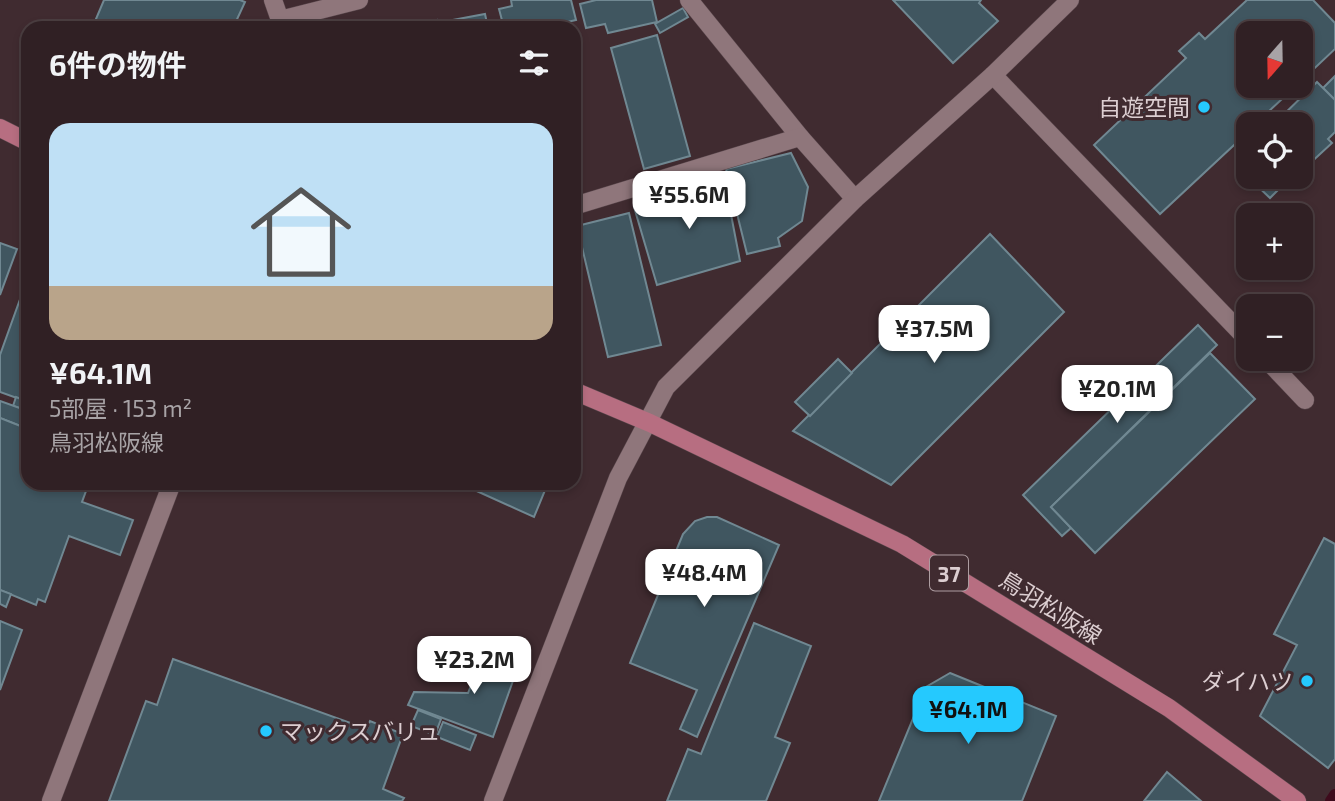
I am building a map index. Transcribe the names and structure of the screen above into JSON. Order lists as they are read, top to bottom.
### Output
{
  "streets": {
    "main road": ["37", "鳥羽松阪線"]
  },
  "places": ["自遊空間", "ダイハツ", "マックスバリュ"],
  "north": "bottom",
  "page": {
    "map_buttons": ["+", "−"],
    "heading": "6件の物件",
    "list": [
      {
        "name": "¥64.1M",
        "note": "5部屋 · 153 m² · 鳥羽松阪線"
      }
    ],
    "price": [
      "¥55.6M",
      "¥37.5M",
      "¥20.1M",
      "¥48.4M",
      "¥23.2M",
      "¥64.1M"
    ]
  }
}
